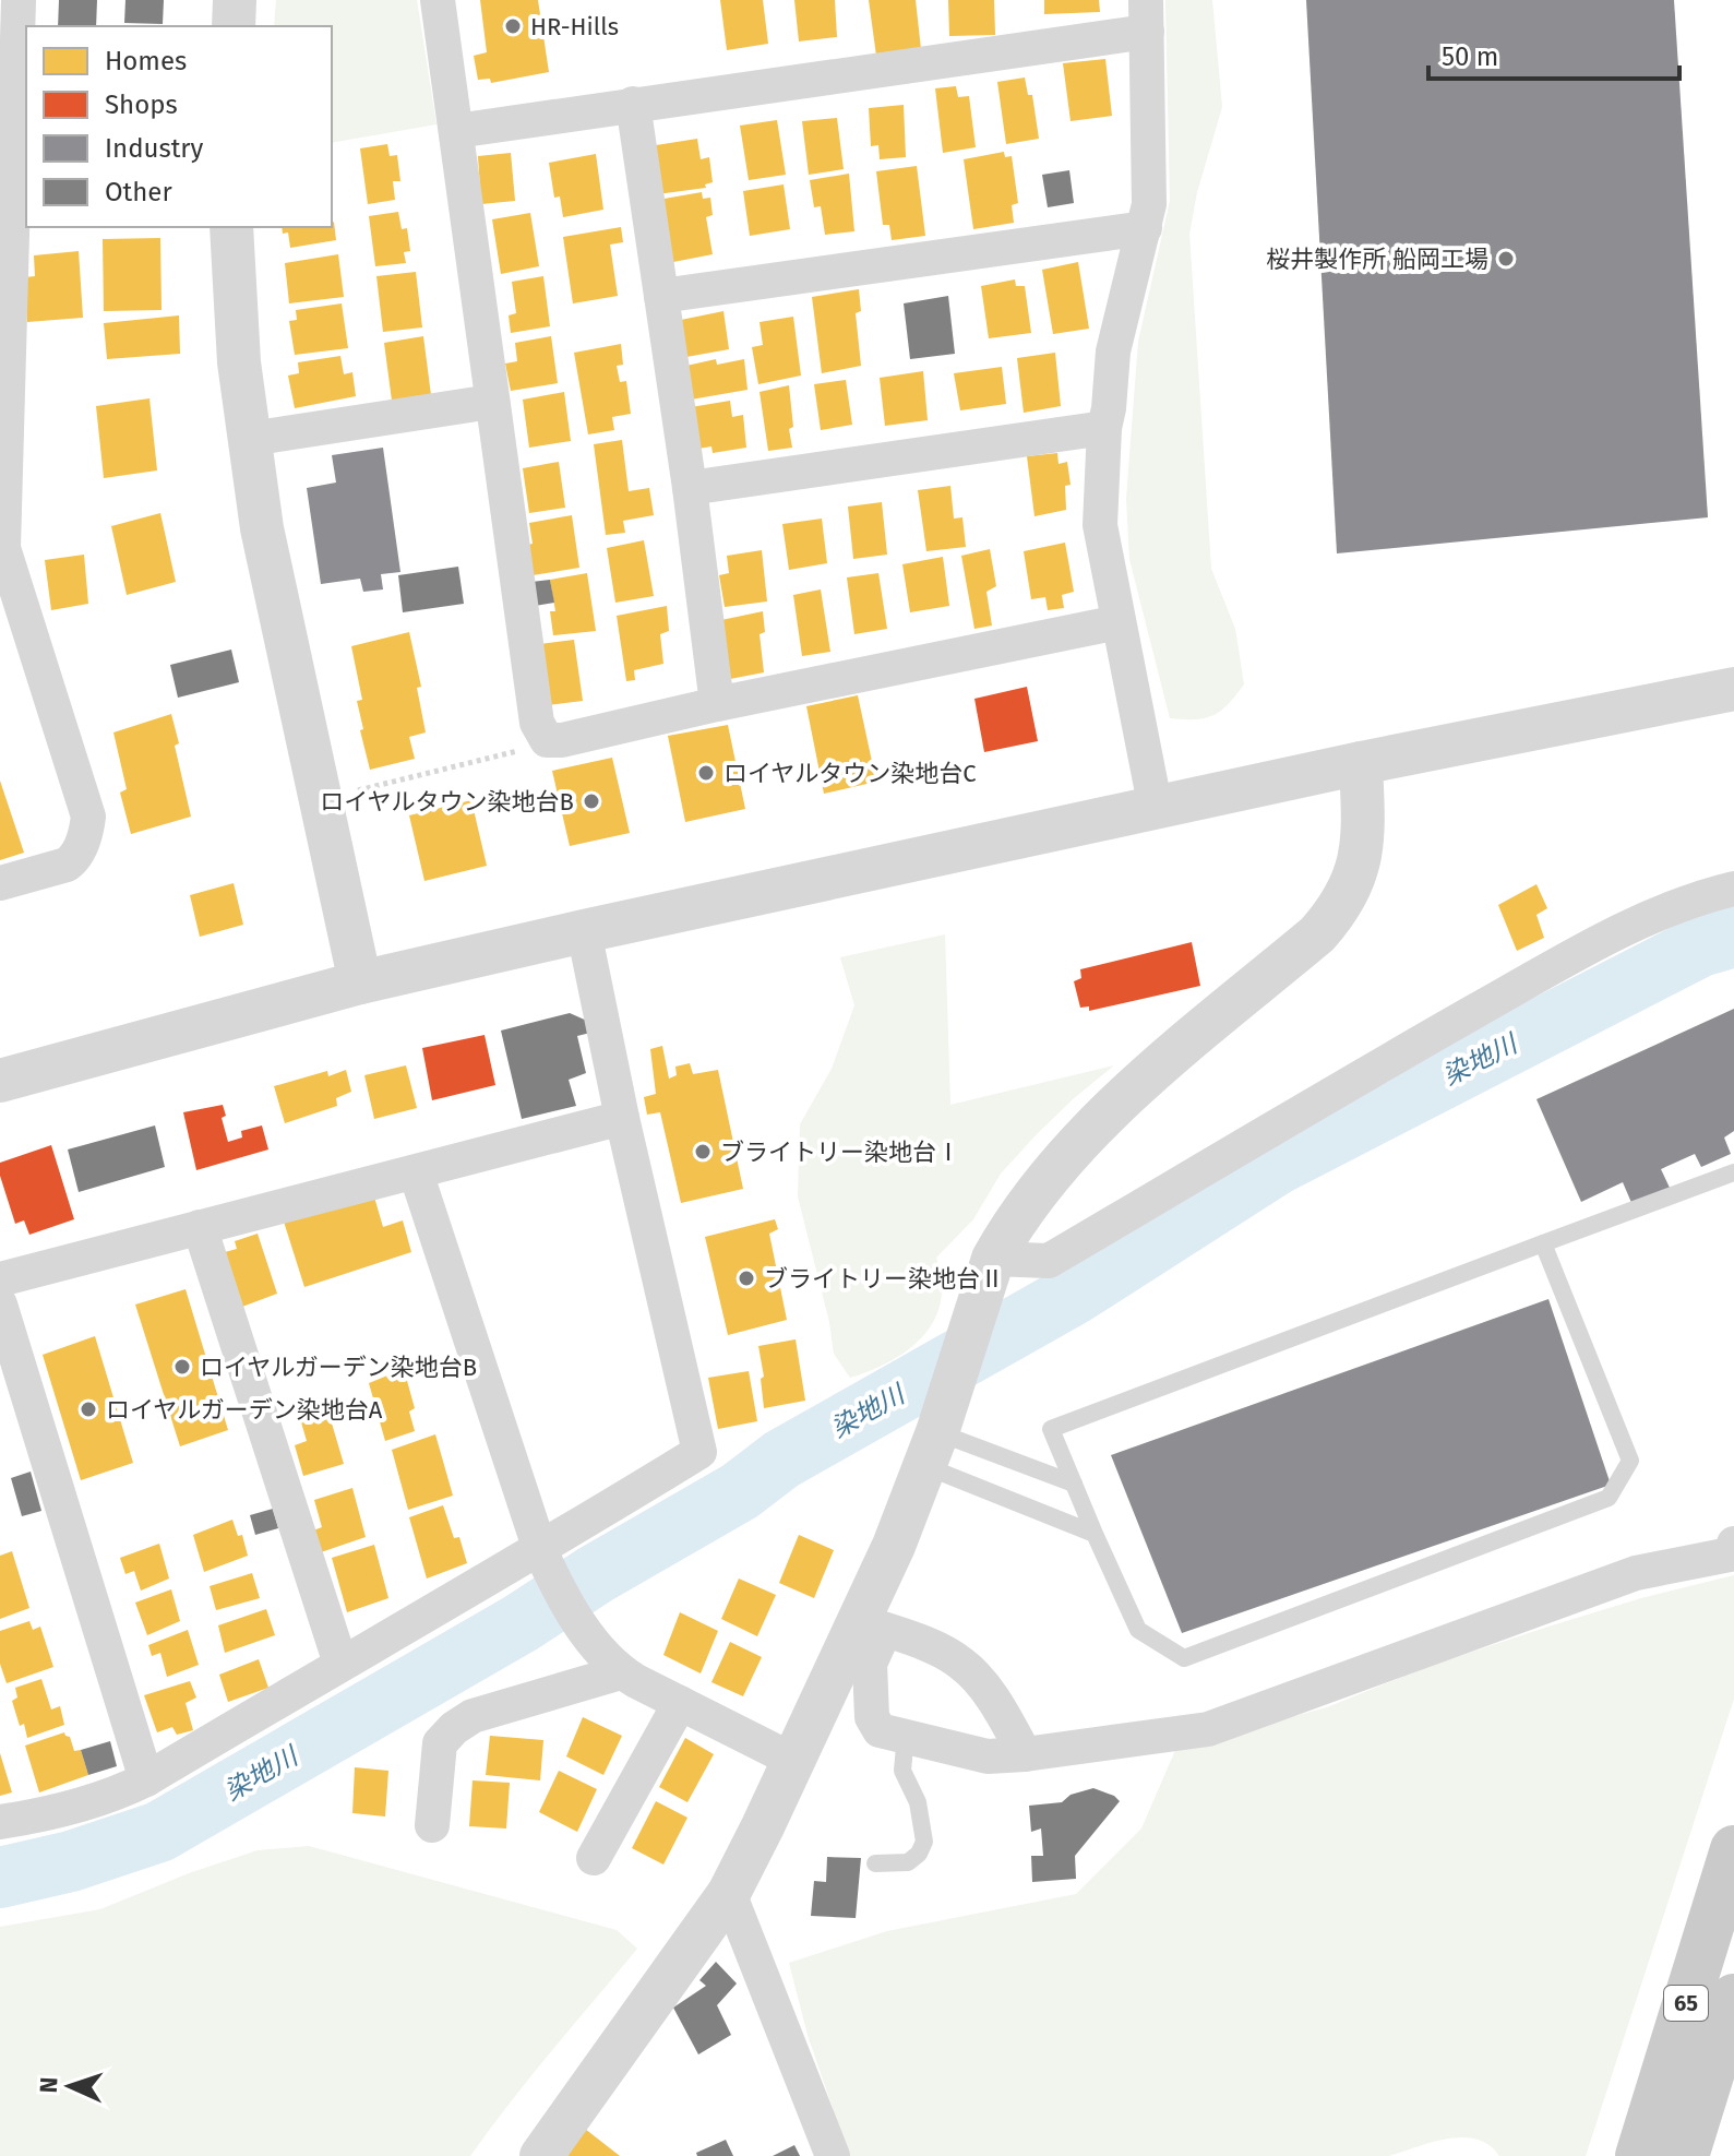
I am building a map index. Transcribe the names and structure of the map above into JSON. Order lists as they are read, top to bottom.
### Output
{
  "streets": {
    "main road": ["65"]
  },
  "water": ["染地川"],
  "places": [
    "HR-Hills",
    "桜井製作所 船岡工場",
    "ロイヤルタウン染地台C",
    "ロイヤルタウン染地台B",
    "ブライトリー染地台Ⅰ",
    "ブライトリー染地台Ⅱ",
    "ロイヤルガーデン染地台B",
    "ロイヤルガーデン染地台A"
  ],
  "legend": [
    "Homes",
    "Shops",
    "Industry",
    "Other"
  ],
  "scale_bar": "50 m",
  "north": "left"
}
